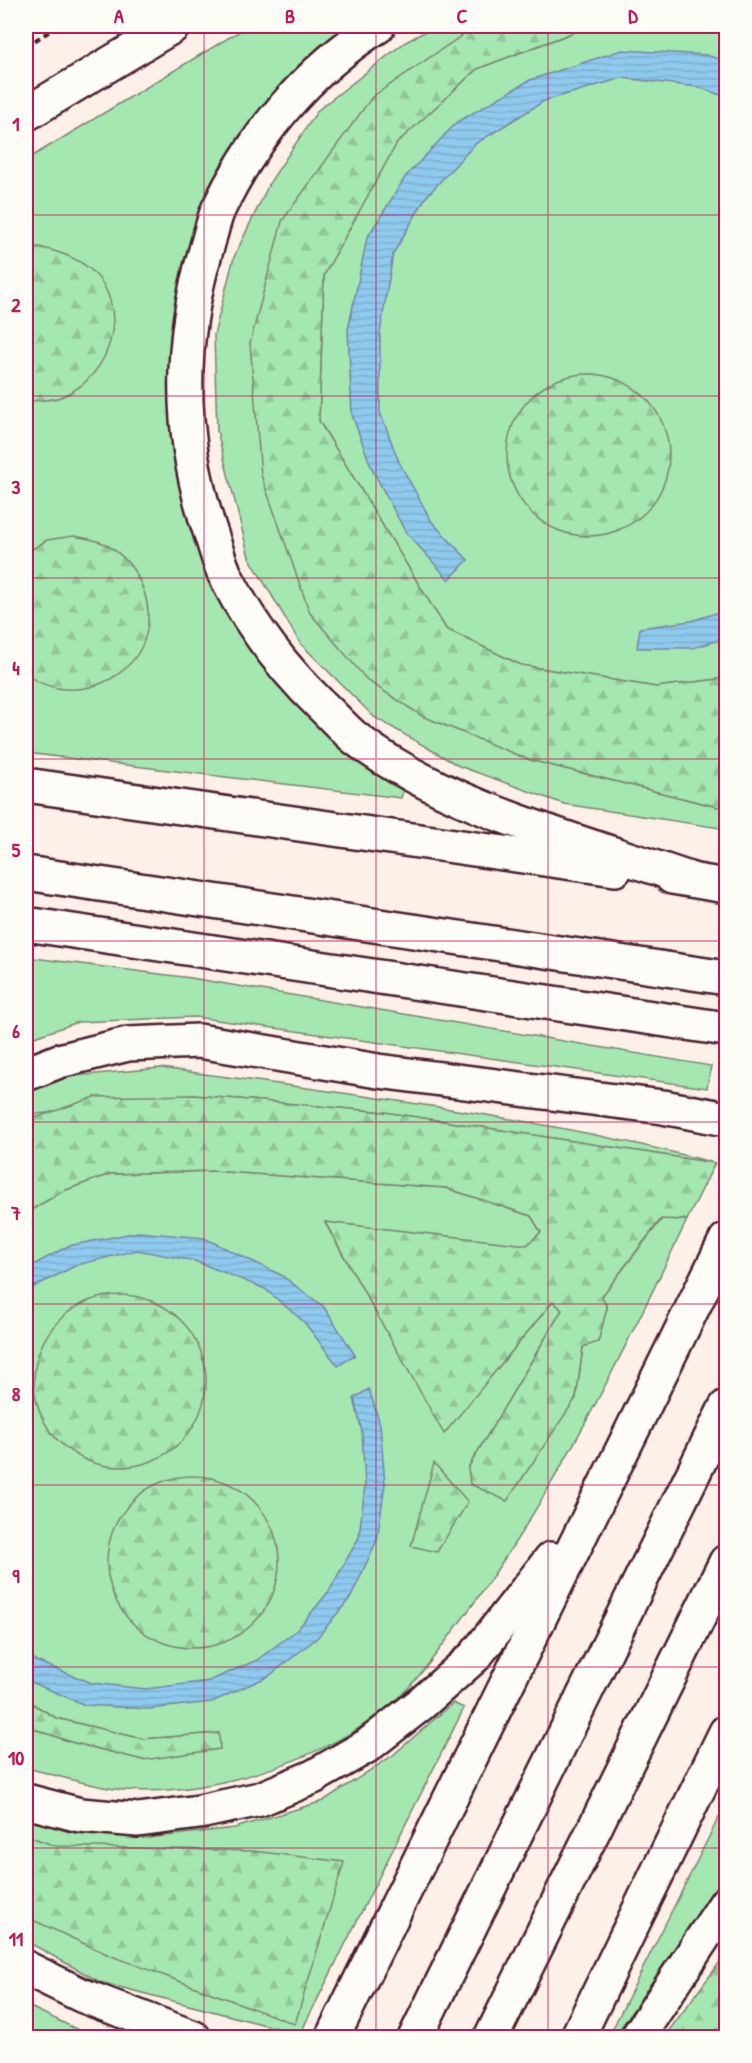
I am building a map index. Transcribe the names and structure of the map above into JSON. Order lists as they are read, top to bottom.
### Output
{
  "grid": {
    "columns": [
      "A",
      "B",
      "C",
      "D"
    ],
    "rows": [
      "1",
      "2",
      "3",
      "4",
      "5",
      "6",
      "7",
      "8",
      "9",
      "10",
      "11"
    ]
  }
}
